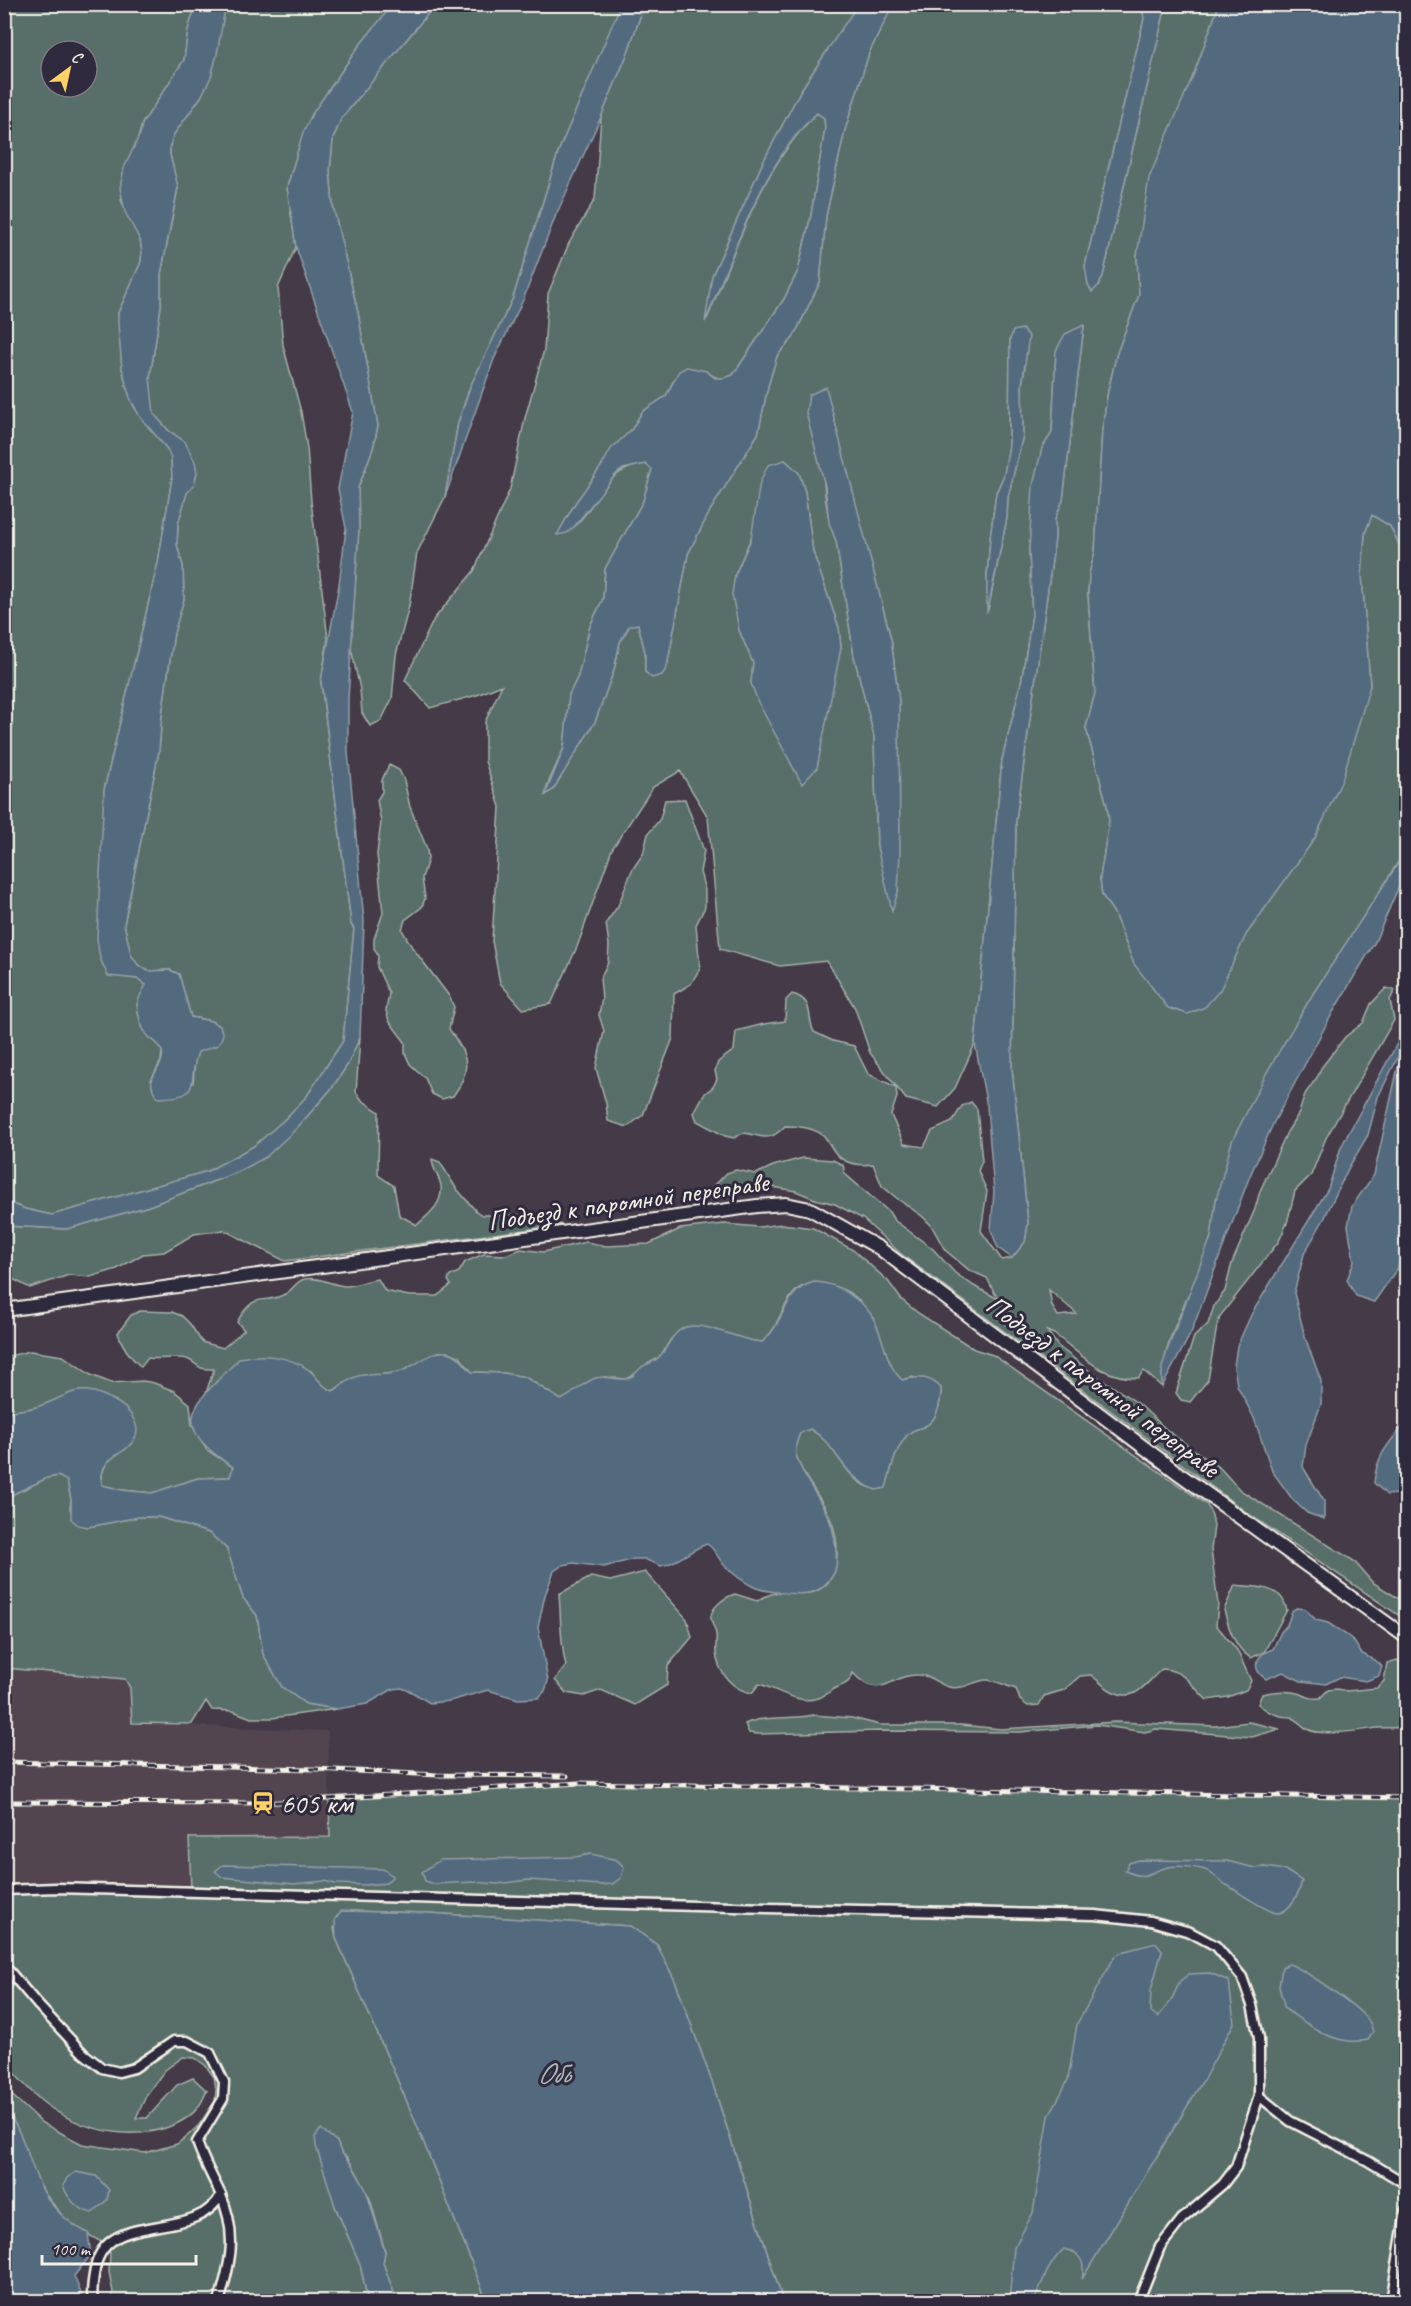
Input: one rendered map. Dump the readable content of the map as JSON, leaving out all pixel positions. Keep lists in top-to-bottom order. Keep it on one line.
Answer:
{"streets":{"street":["Подъезд к паромной переправе"]},"water":["Обь"],"places":{"station":["605 км"]},"scale_bar":"100 m","north":"top right"}
